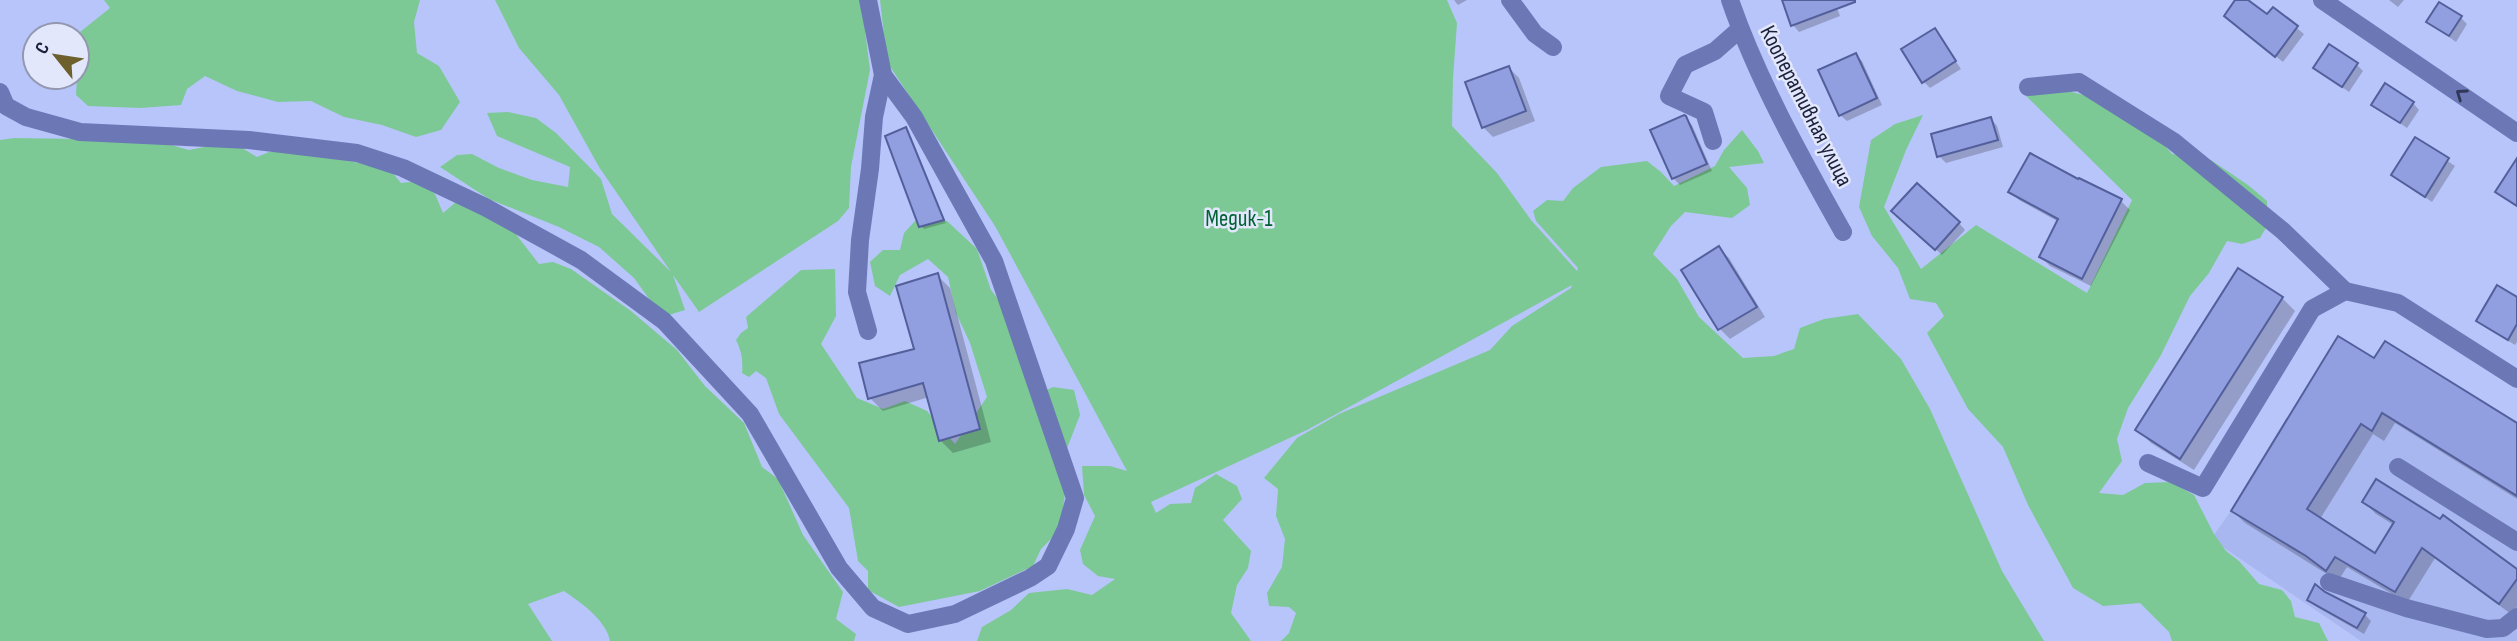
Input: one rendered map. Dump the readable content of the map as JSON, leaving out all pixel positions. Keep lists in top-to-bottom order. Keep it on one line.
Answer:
{"streets":{"street":["Кооперативная улица"]},"parks":["Медик-1"],"north":"top left"}
